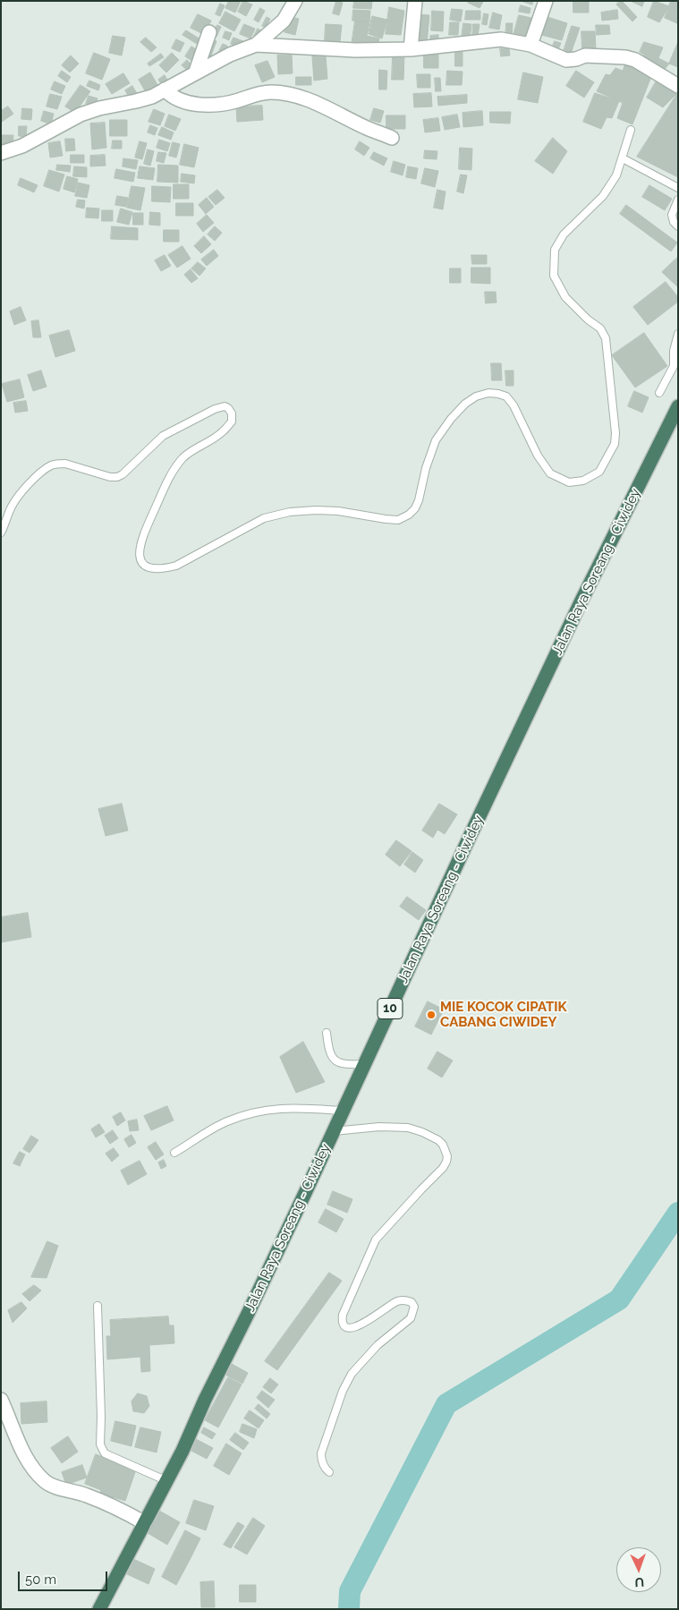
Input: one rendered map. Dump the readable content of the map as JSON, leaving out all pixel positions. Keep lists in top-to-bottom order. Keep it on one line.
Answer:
{"streets":{"highway":["Jalan Raya Soreang - Ciwidey","10"]},"places":["MIE KOCOK CIPATIK CABANG CIWIDEY"],"scale_bar":"50 m","north":"bottom"}
